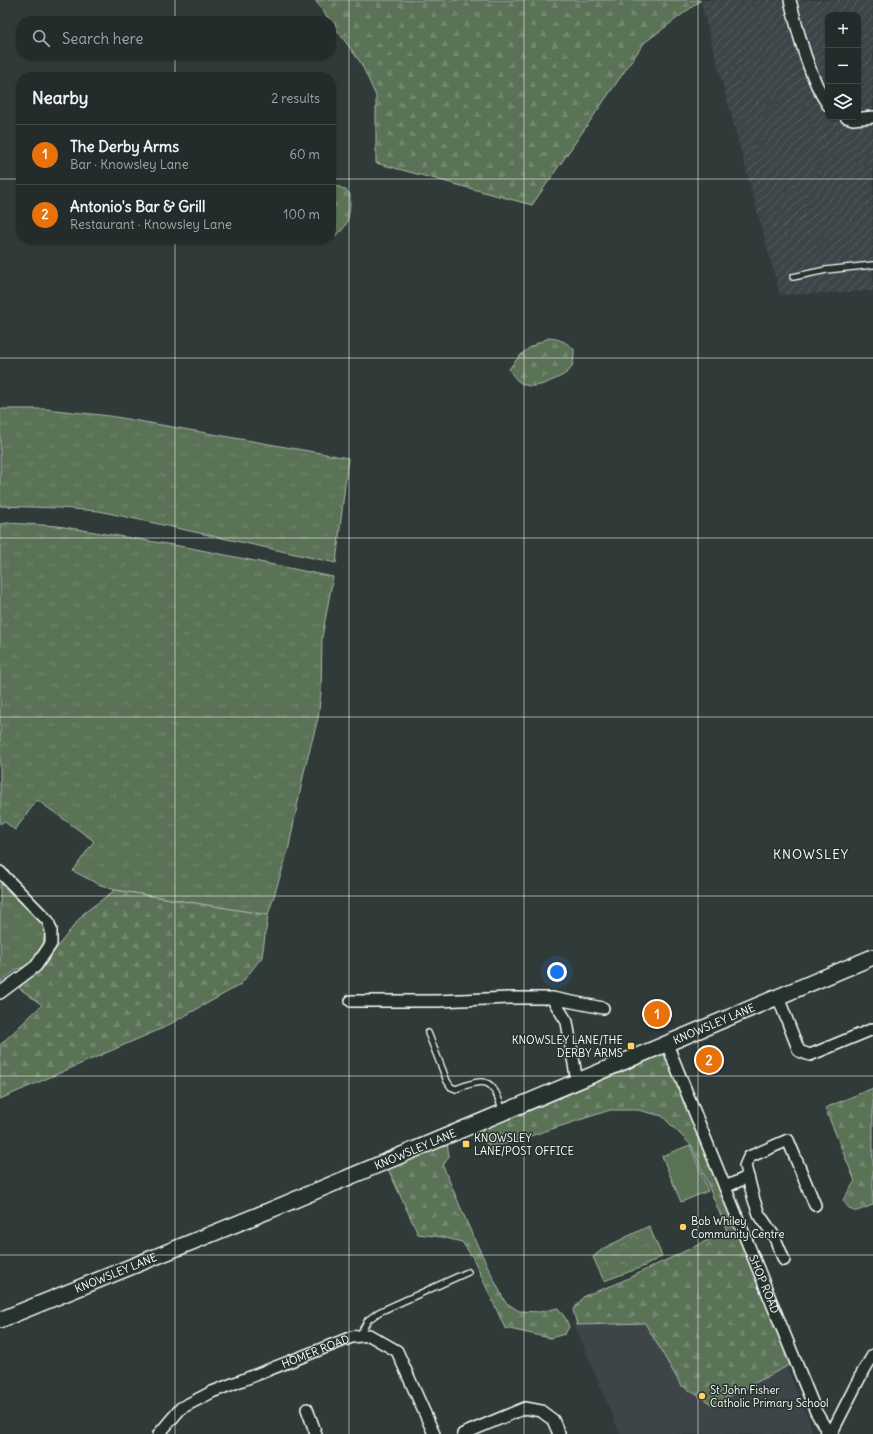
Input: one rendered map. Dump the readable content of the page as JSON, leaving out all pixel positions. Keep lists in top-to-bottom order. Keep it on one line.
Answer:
{"streets":{"main road":["KNOWSLEY LANE"],"street":["SHOP ROAD","HOMER ROAD"]},"crossings":[["KNOWSLEY LANE","SHOP ROAD"]],"districts":["KNOWSLEY"],"places":{"transit":["KNOWSLEY LANE/THE DERBY ARMS","KNOWSLEY LANE/POST OFFICE"],"other":["Bob Whiley Community Centre","St John Fisher Catholic Primary School"]},"page":{"map_buttons":["+","−"],"search":"Search here","heading":["Nearby","2 results"],"list":[{"mark":"1","name":"The Derby Arms","note":"Bar · Knowsley Lane","value":"60 m"},{"mark":"2","name":"Antonio's Bar & Grill","note":"Restaurant · Knowsley Lane","value":"100 m"}],"pins":["1","2"]}}
